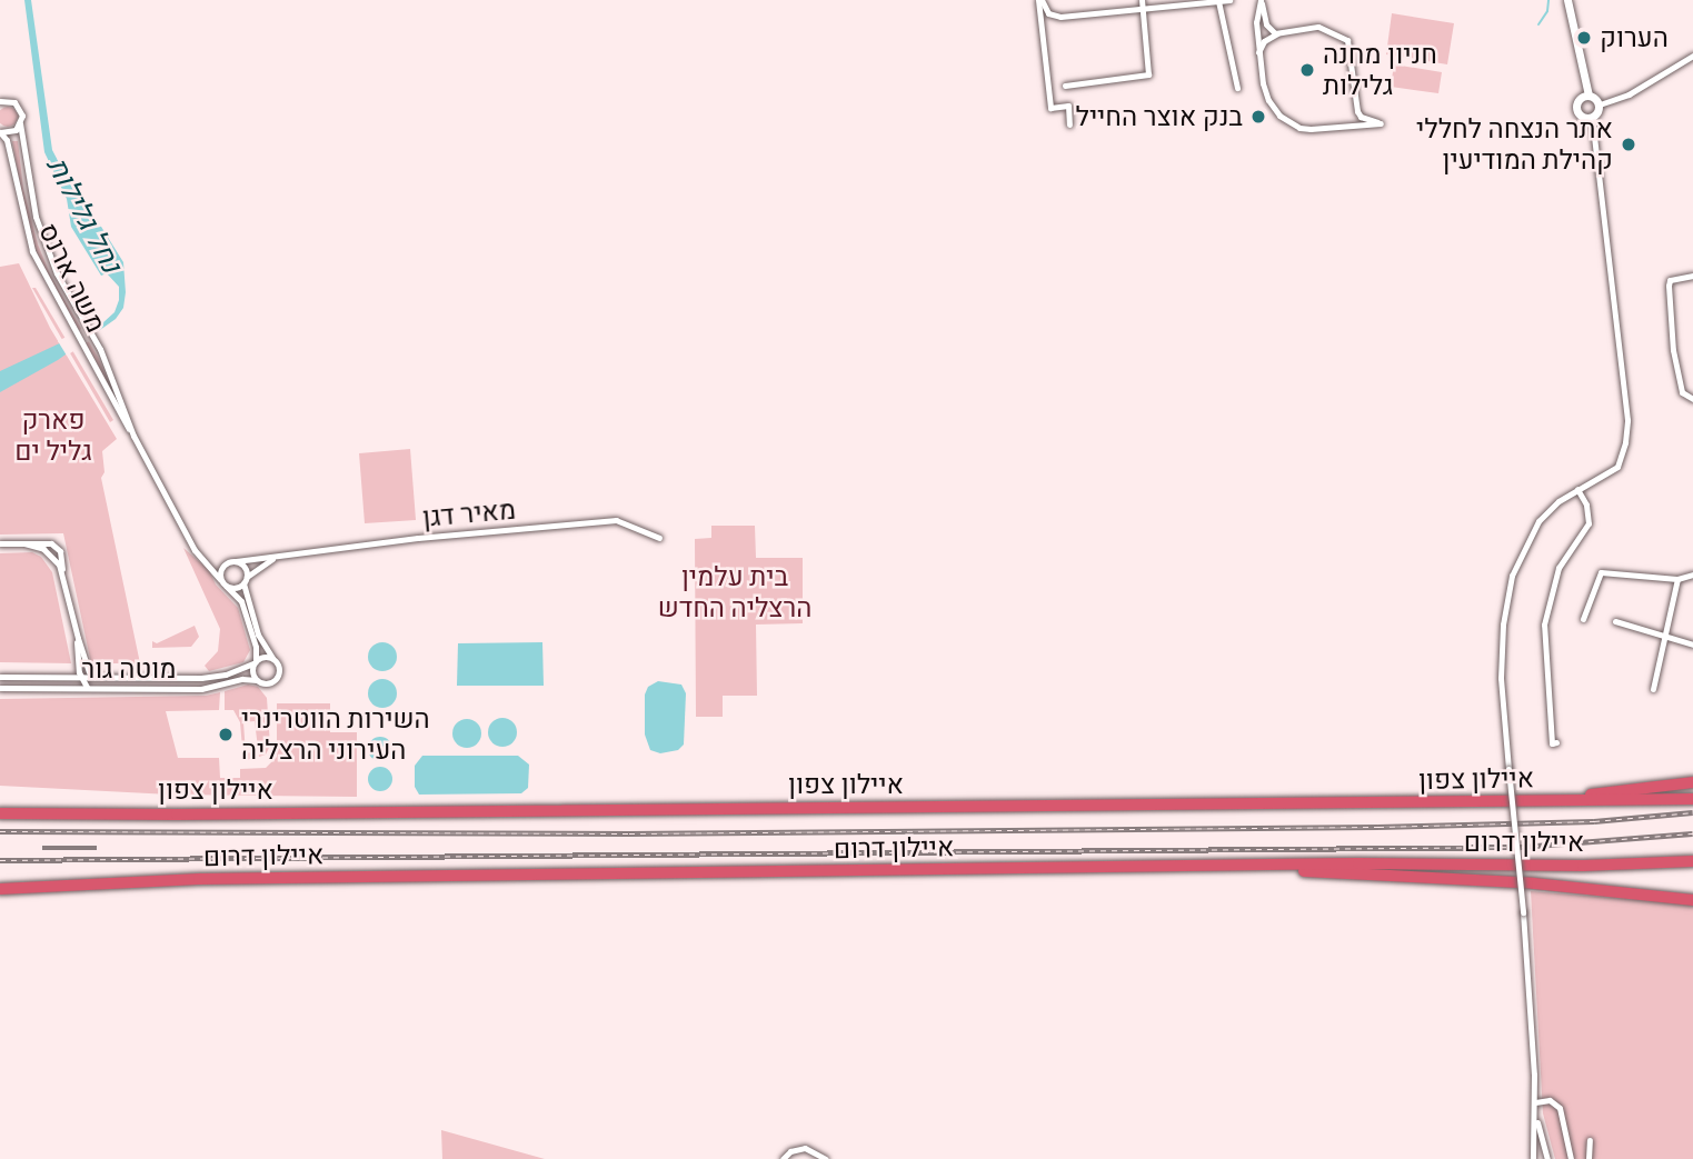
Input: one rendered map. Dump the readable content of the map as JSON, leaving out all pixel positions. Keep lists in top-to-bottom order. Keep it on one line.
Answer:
{"streets":{"highway":["איילון צפון","איילון דרום"],"street":["משה ארנס","מאיר דגן","מוטה גור"]},"crossings":[["משה ארנס","מאיר דגן"]],"water":["נחל גלילות"],"parks":["פארק גליל ים","בית עלמין הרצליה החדש"],"places":["הערוק","חניון מחנה גלילות","בנק אוצר החייל","אתר הנצחה לחללי קהילת המודיעין","השירות הווטרינרי העירוני הרצליה"]}
